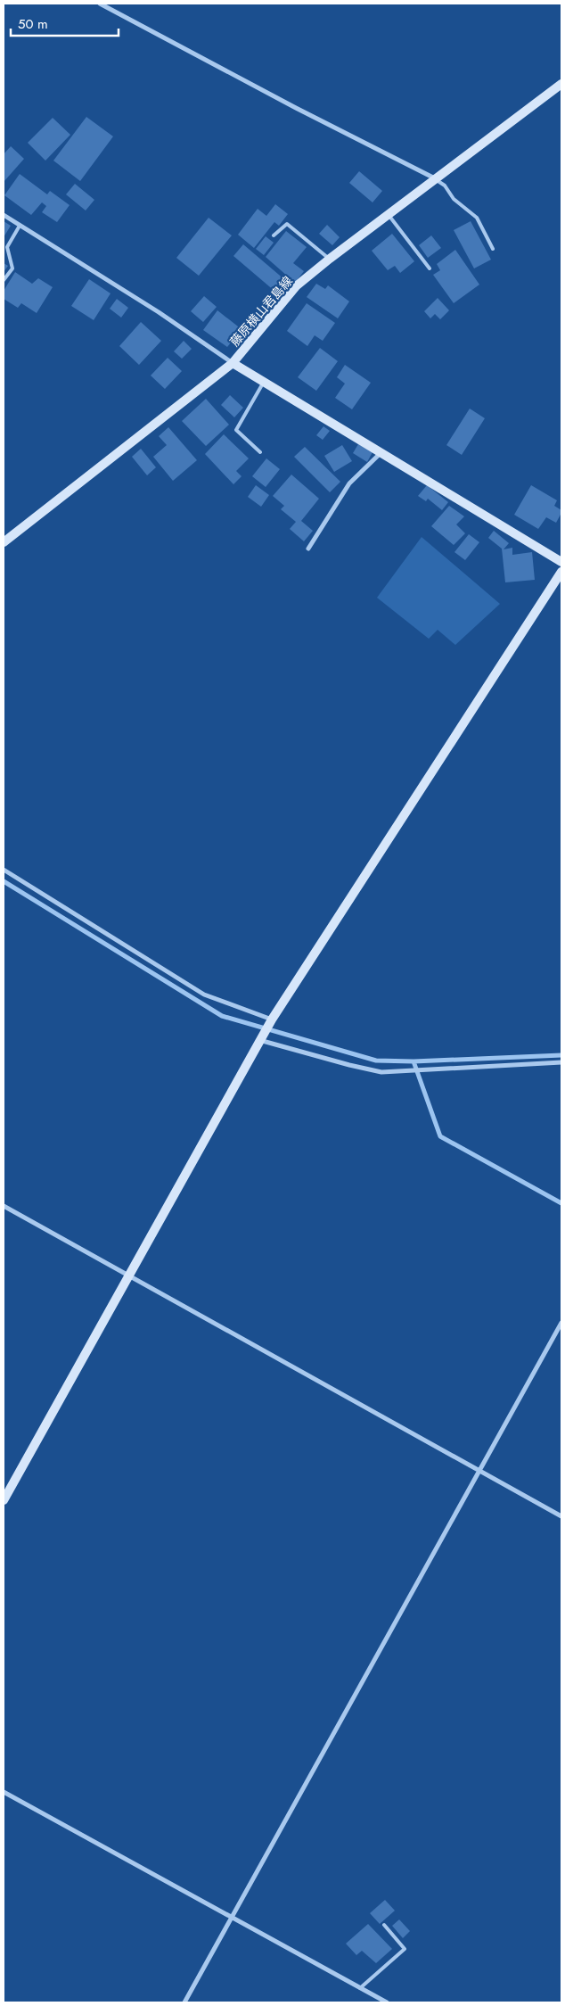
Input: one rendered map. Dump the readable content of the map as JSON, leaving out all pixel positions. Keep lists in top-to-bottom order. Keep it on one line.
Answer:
{"streets":{"street":["藤原横山君島線"]},"scale_bar":"50 m"}
